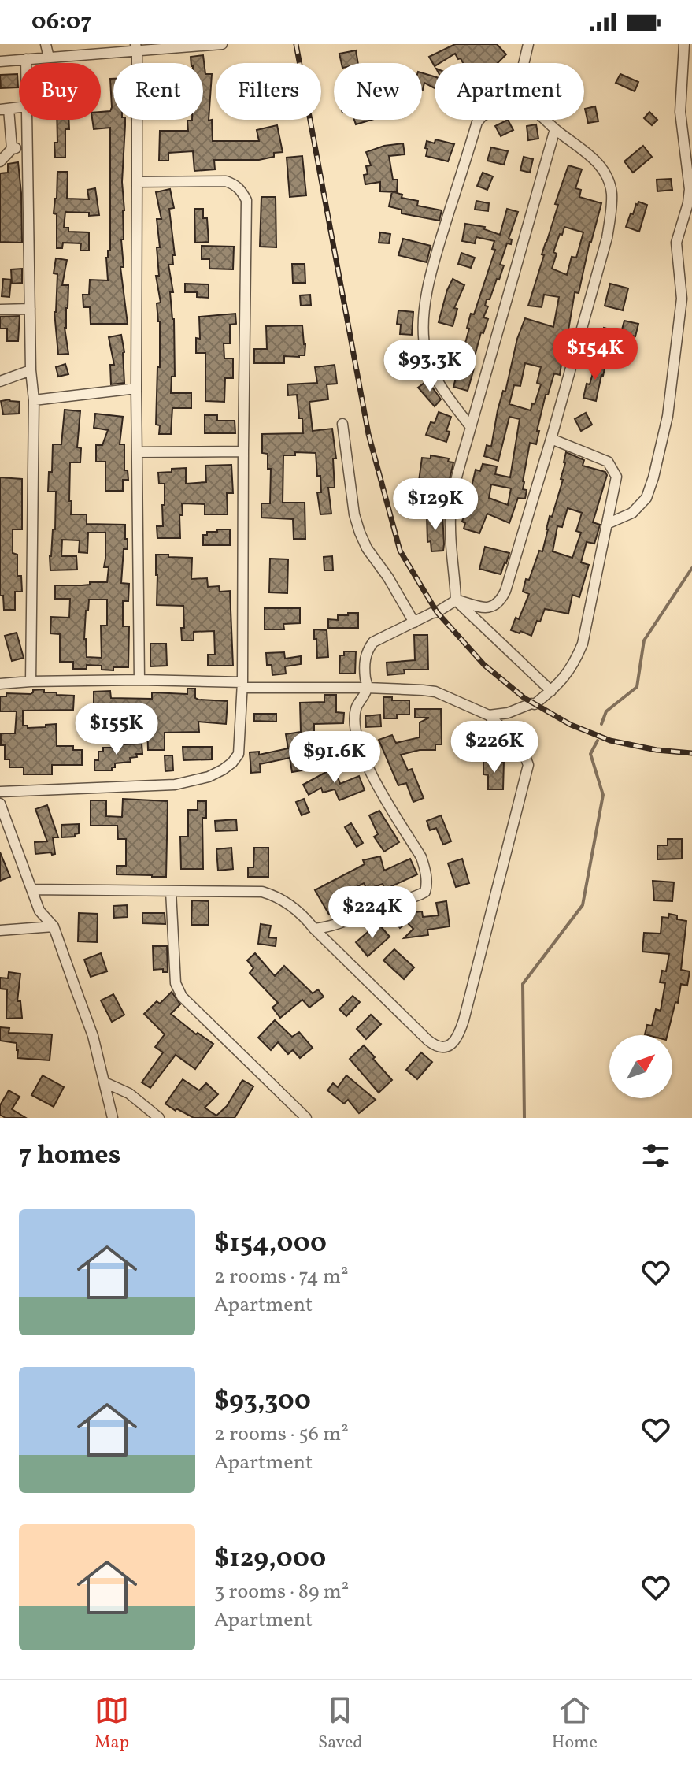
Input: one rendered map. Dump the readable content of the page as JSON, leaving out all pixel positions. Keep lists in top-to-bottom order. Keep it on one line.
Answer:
{"north":"top right","page":{"status":"06:07","chip":["Buy","Rent","Filters","New","Apartment"],"price":["$154K","$93.3K","$129K","$155K","$226K","$91.6K","$224K"],"heading":"7 homes","list":[{"name":"$154,000","note":"2 rooms · 74 m² · Apartment"},{"name":"$93,300","note":"2 rooms · 56 m² · Apartment"},{"name":"$129,000","note":"3 rooms · 89 m² · Apartment"}],"tabs":["Map","Saved","Home"]}}
